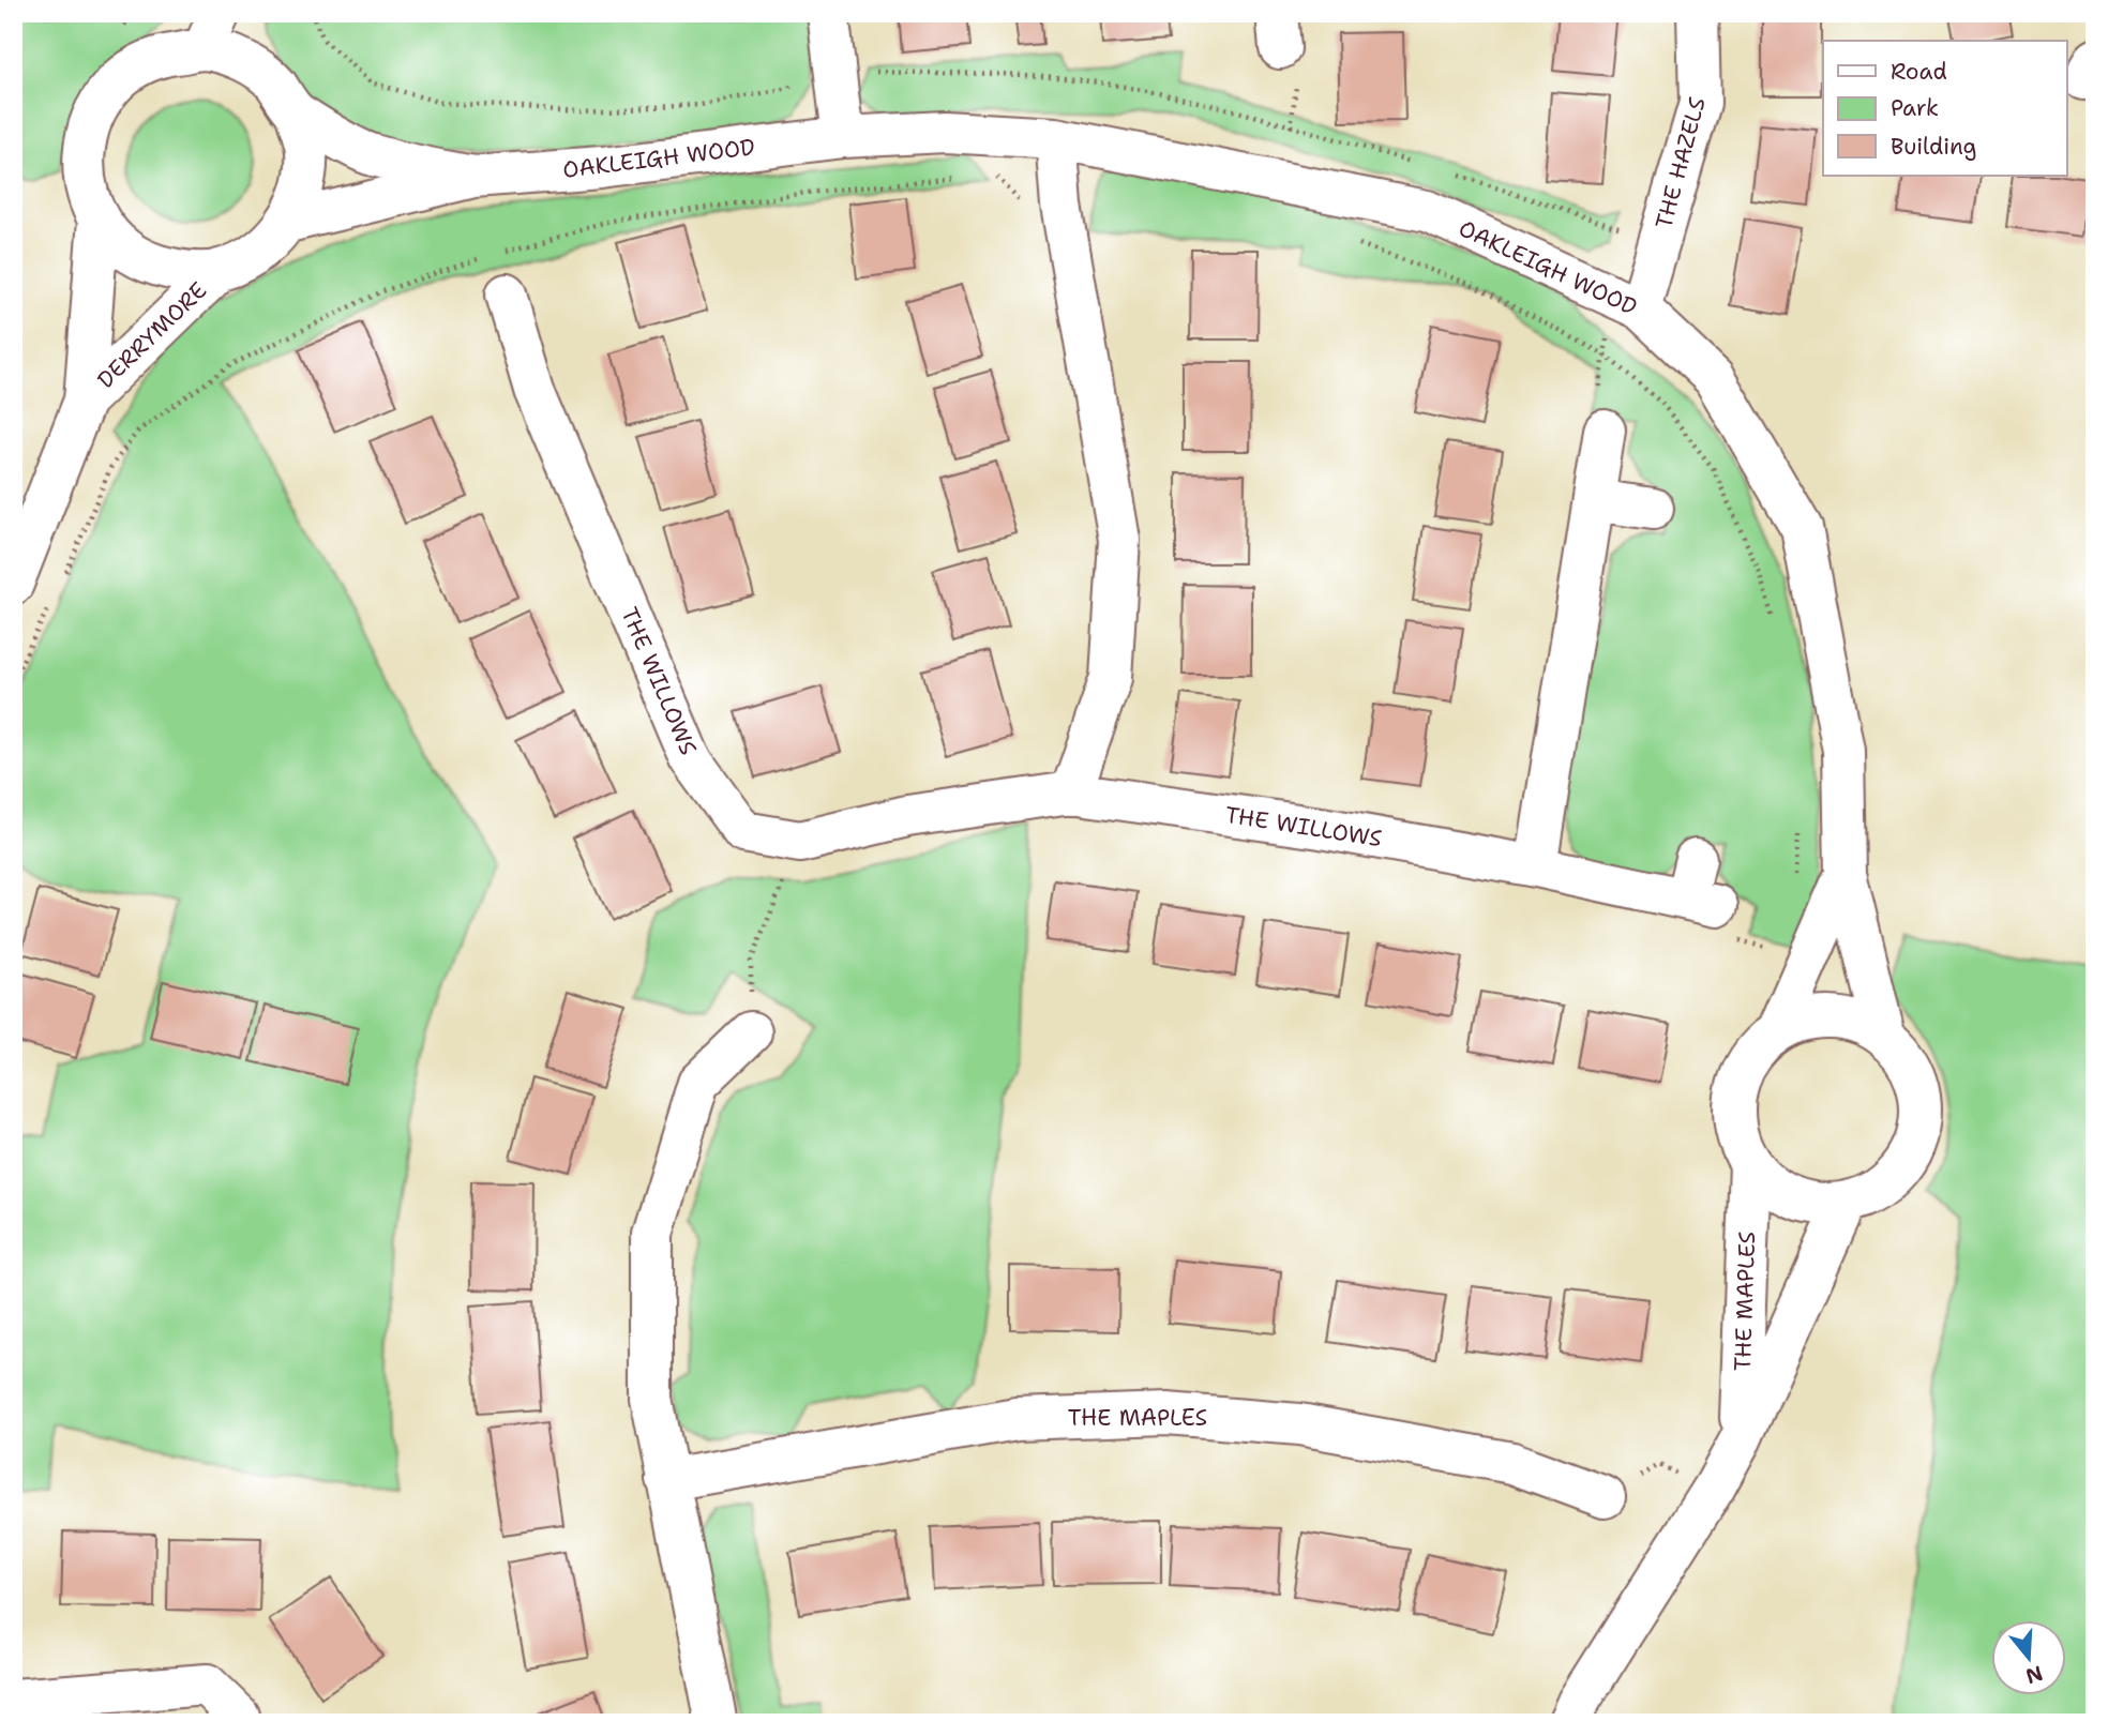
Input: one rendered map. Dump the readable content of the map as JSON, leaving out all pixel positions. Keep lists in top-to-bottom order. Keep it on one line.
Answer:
{"streets":{"street":["OAKLEIGH WOOD","THE HAZELS","DERRYMORE","THE WILLOWS","THE MAPLES"]},"crossings":[["OAKLEIGH WOOD","THE HAZELS"],["OAKLEIGH WOOD","DERRYMORE"]],"legend":["Road","Park","Building"],"north":"bottom"}
